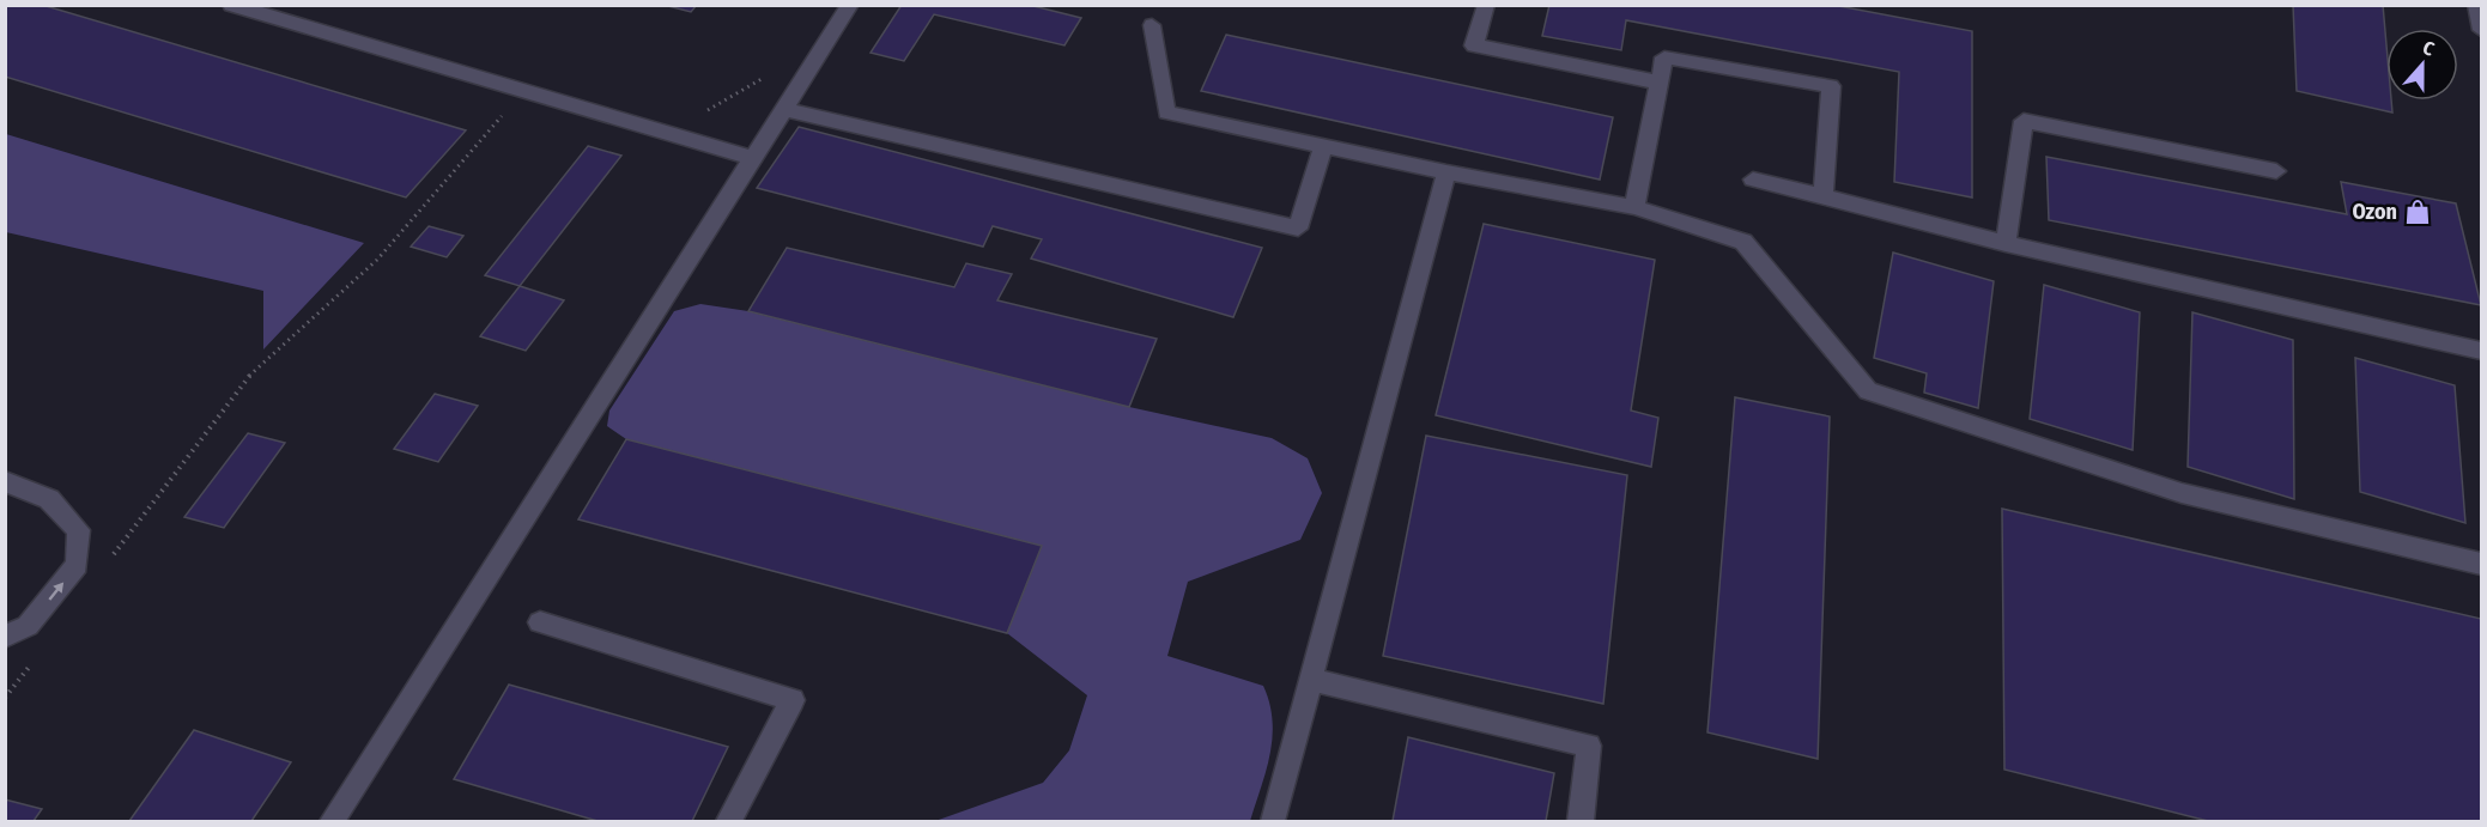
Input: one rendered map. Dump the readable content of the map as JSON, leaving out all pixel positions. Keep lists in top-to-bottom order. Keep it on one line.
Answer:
{"places":{"shop":["Ozon"]},"north":"top"}
